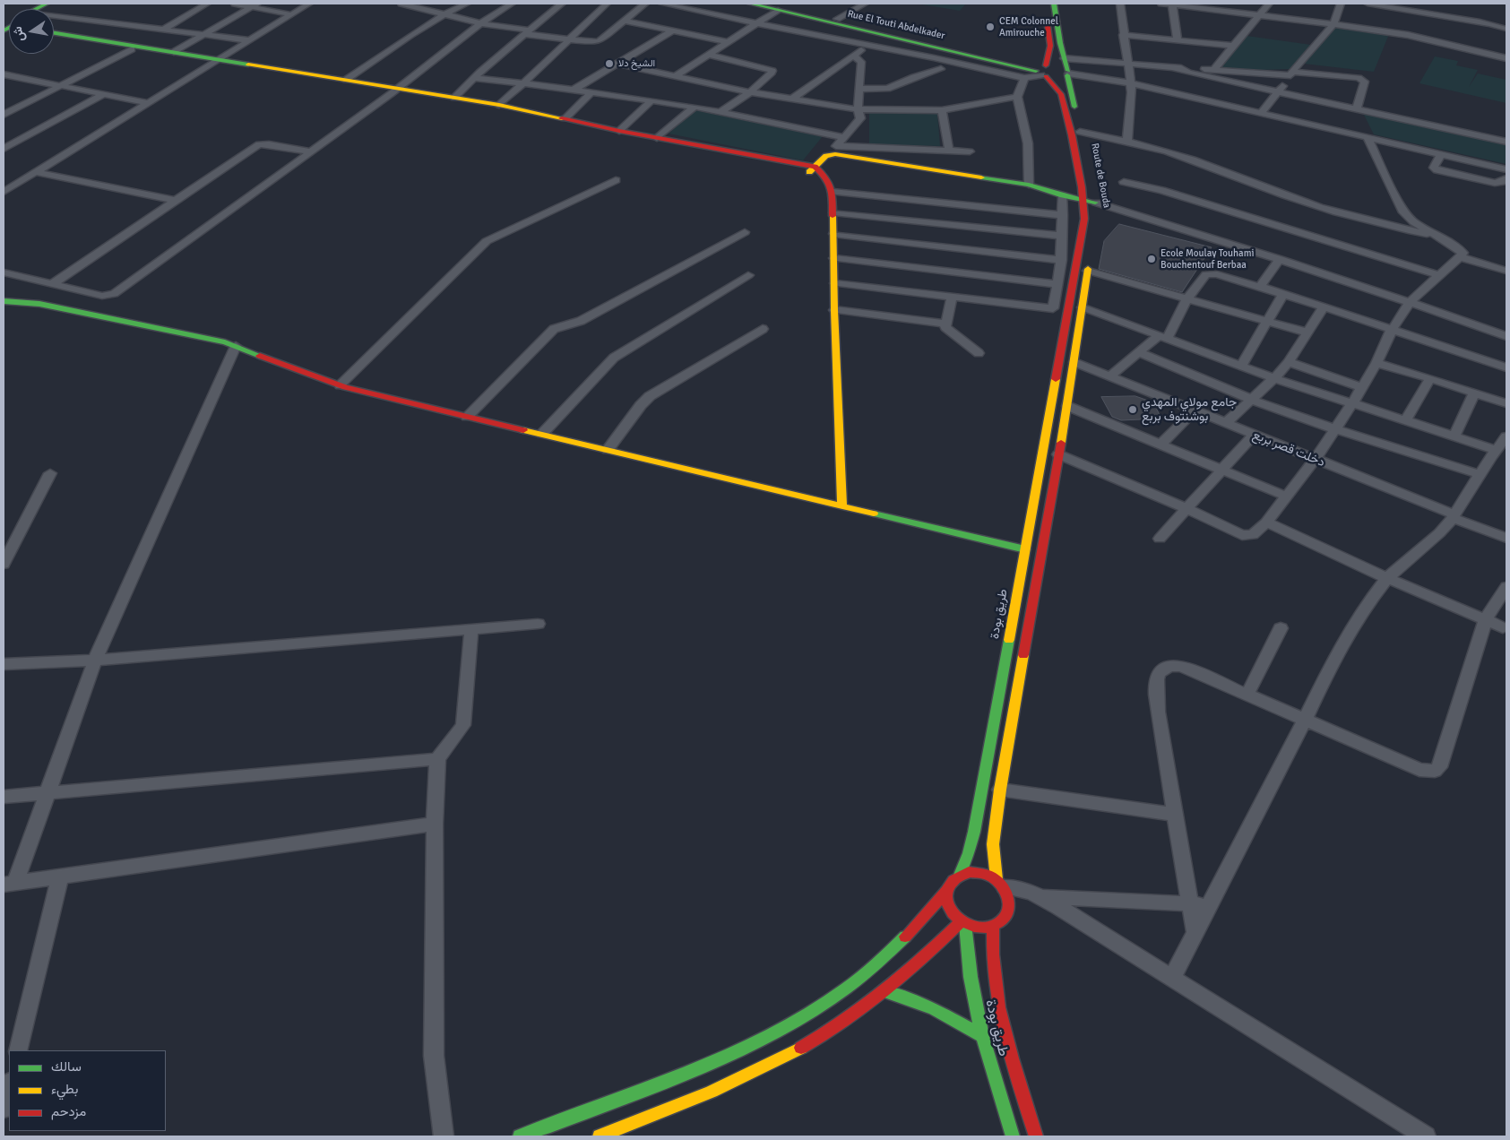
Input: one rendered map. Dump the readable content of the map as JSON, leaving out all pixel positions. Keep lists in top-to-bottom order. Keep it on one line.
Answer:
{"streets":{"main road":["Rue El Touti Abdelkader","Route de Bouda","طريق بودة"],"street":["دخلت قصر بربع"]},"crossings":[["Rue El Touti Abdelkader","Route de Bouda"],["Route de Bouda","طريق بودة"]],"places":["CEM Colonnel Amirouche","الشيخ دلا","Ecole Moulay Touhami Bouchentouf Berbaa","جامع مولاي المهدي بوشنتوف بربع"],"legend":["سالك","بطيء","مزدحم"],"north":"left"}
